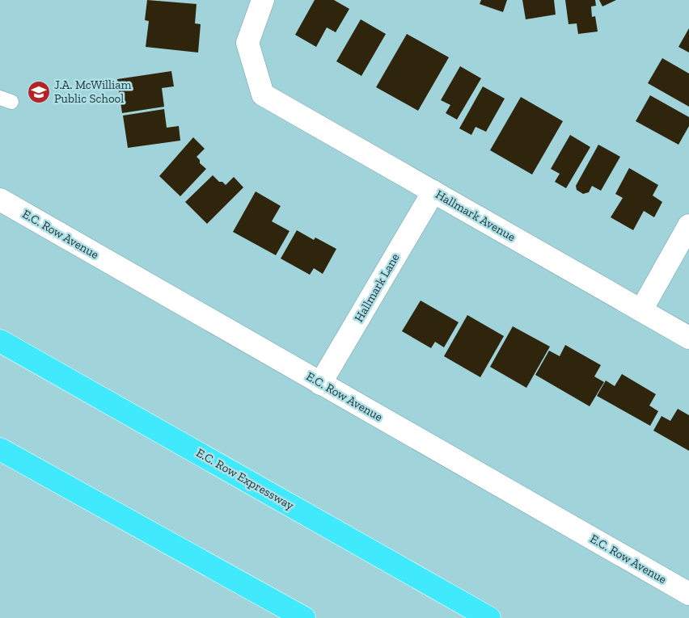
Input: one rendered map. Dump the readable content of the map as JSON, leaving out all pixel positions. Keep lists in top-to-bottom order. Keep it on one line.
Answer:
{"streets":{"highway":["E.C. Row Expressway"],"street":["Hallmark Avenue","E.C. Row Avenue","Hallmark Lane"]},"crossings":[["Hallmark Avenue","Hallmark Lane"],["E.C. Row Avenue","Hallmark Lane"]],"places":{"school or university":["J.A. McWilliam Public School"]}}
